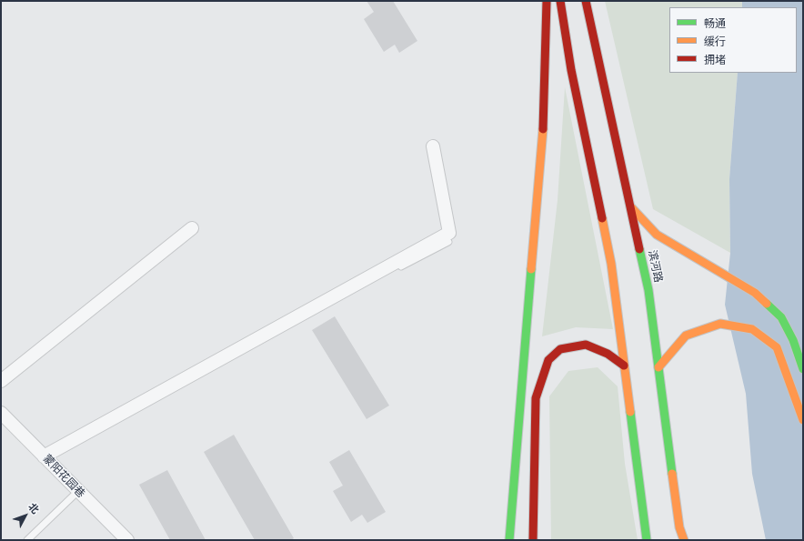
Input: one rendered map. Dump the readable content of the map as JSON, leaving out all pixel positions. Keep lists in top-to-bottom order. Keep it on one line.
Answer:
{"streets":{"main road":["滨河路"],"lane":["蒙阳花园巷"]},"legend":["畅通","缓行","拥堵"],"north":"top right"}
